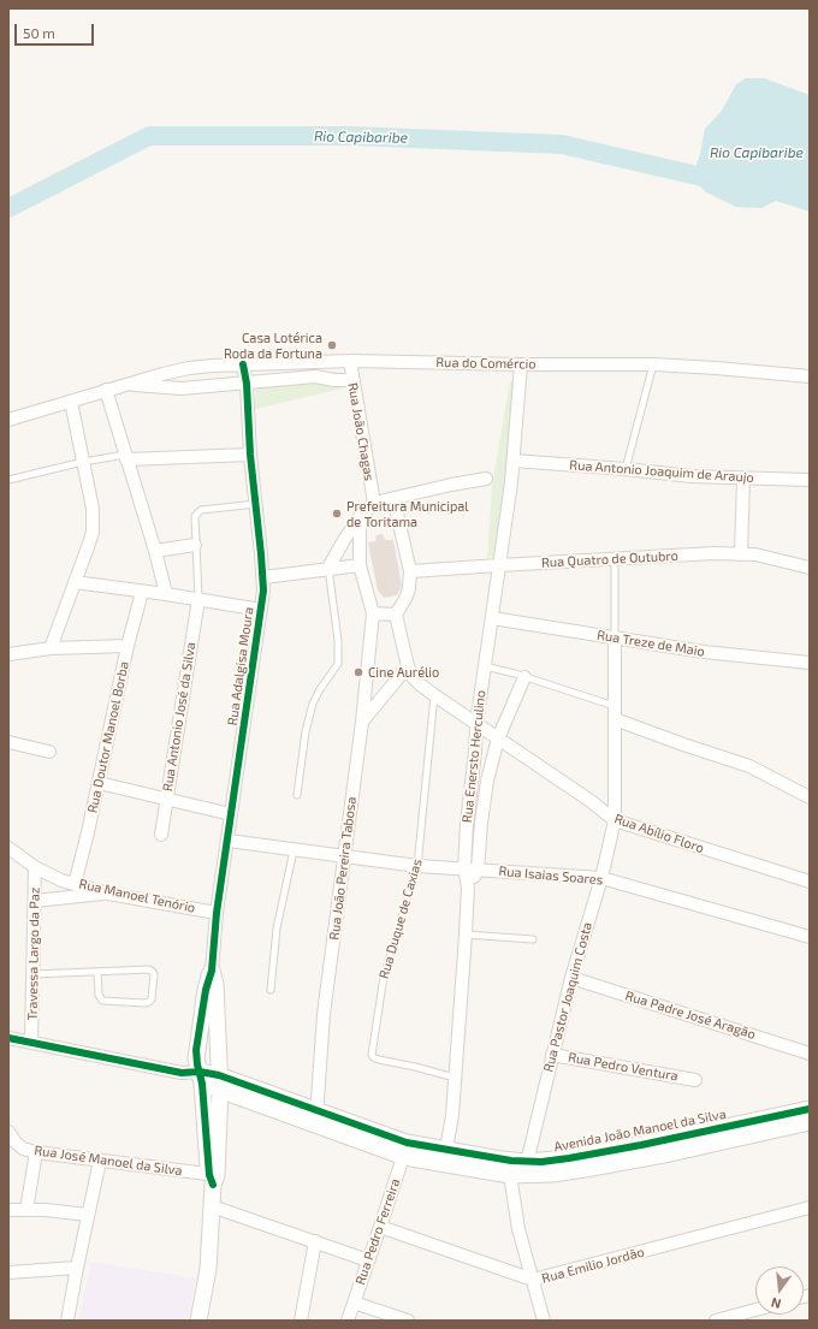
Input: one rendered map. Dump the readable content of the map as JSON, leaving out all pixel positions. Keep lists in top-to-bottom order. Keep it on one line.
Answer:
{"streets":{"street":["Rua do Comércio","Rua João Chagas","Rua Antonio Joaquim de Araujo","Rua Quatro de Outubro","Rua Treze de Maio","Rua Adalgisa Moura","Rua Antonio José da Silva","Rua Doutor Manoel Borba","Rua Enersto Herculino","Rua Abílio Floro","Rua João Pereira Tabosa","Rua Isaias Soares","Rua Manoel Tenório","Travessa Largo da Paz","Rua Pastor Joaquim Costa","Rua Padre José Aragão","Rua Pedro Ventura","Avenida João Manoel da Silva","Rua José Manoel da Silva","Rua Pedro Ferreira","Rua Emilio Jordão"],"lane":["Rua Duque de Caxias"]},"crossings":[["Rua do Comércio","Rua João Chagas"],["Rua do Comércio","Rua Adalgisa Moura"],["Rua do Comércio","Rua Enersto Herculino"],["Rua Antonio Joaquim de Araujo","Rua Enersto Herculino"],["Rua Quatro de Outubro","Rua Enersto Herculino"],["Rua Treze de Maio","Rua Enersto Herculino"],["Rua Treze de Maio","Rua Pastor Joaquim Costa"],["Rua Adalgisa Moura","Rua Isaias Soares"],["Rua Adalgisa Moura","Rua Manoel Tenório"],["Rua Doutor Manoel Borba","Rua Manoel Tenório"],["Rua Enersto Herculino","Rua Abílio Floro"],["Rua Enersto Herculino","Rua Isaias Soares"],["Rua Enersto Herculino","Rua Duque de Caxias"],["Rua Enersto Herculino","Avenida João Manoel da Silva"],["Rua Abílio Floro","Rua Duque de Caxias"],["Rua Abílio Floro","Rua Pastor Joaquim Costa"],["Rua João Pereira Tabosa","Rua Isaias Soares"],["Rua João Pereira Tabosa","Avenida João Manoel da Silva"],["Rua Isaias Soares","Rua Duque de Caxias"],["Rua Isaias Soares","Rua Pastor Joaquim Costa"],["Rua Manoel Tenório","Travessa Largo da Paz"],["Rua Pastor Joaquim Costa","Rua Padre José Aragão"],["Rua Pastor Joaquim Costa","Rua Pedro Ventura"],["Rua Pastor Joaquim Costa","Avenida João Manoel da Silva"],["Avenida João Manoel da Silva","Rua Pedro Ferreira"],["Rua Pedro Ferreira","Rua Emilio Jordão"]],"water":["Rio Capibaribe"],"places":["Casa Lotérica Roda da Fortuna","Prefeitura Municipal de Toritama","Cine Aurélio"],"scale_bar":"50 m","north":"bottom"}
